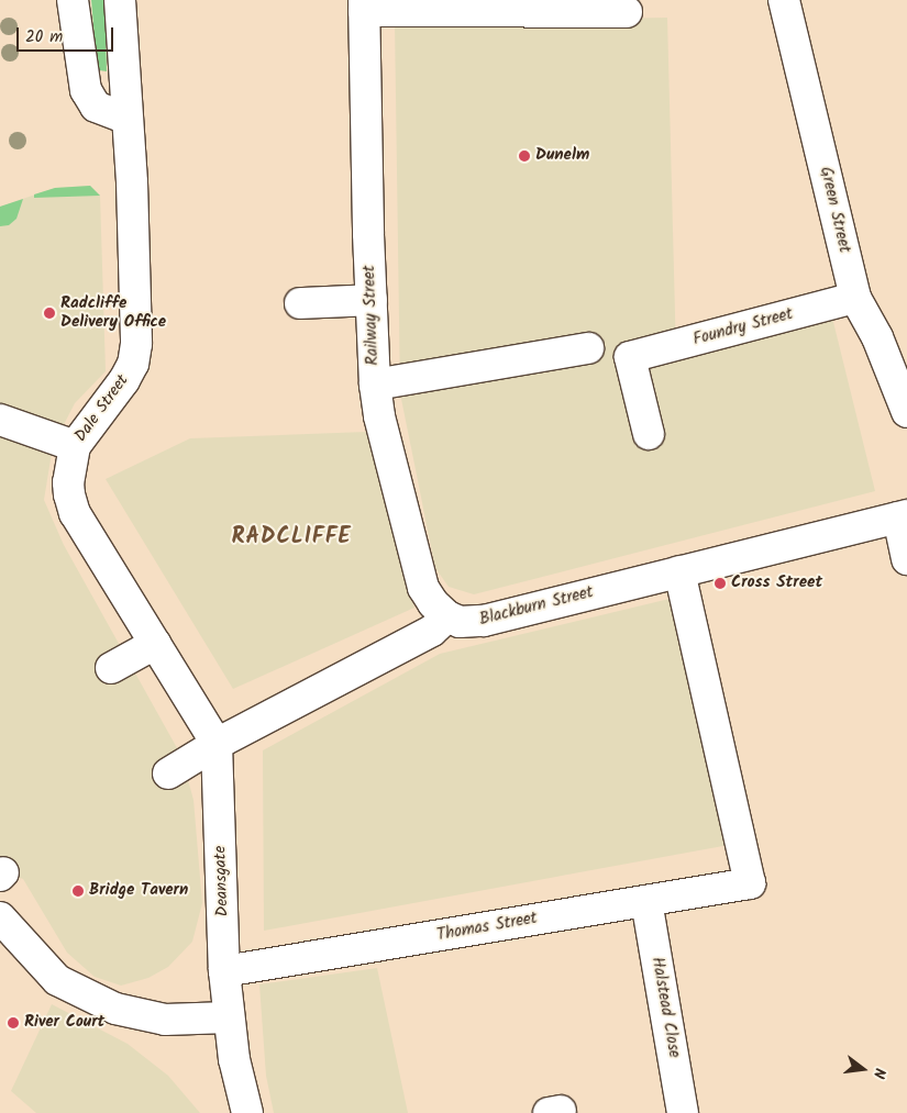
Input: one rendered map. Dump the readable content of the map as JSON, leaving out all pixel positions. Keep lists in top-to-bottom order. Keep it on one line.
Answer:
{"streets":{"street":["Green Street","Railway Street","Foundry Street","Dale Street","Blackburn Street","Deansgate","Thomas Street","Halstead Close"]},"crossings":[["Green Street","Foundry Street"],["Railway Street","Blackburn Street"],["Dale Street","Deansgate"],["Blackburn Street","Thomas Street"],["Deansgate","Thomas Street"],["Thomas Street","Halstead Close"]],"districts":["RADCLIFFE"],"places":["Dunelm","Radcliffe Delivery Office","Cross Street","Bridge Tavern","River Court"],"scale_bar":"20 m","north":"right"}
